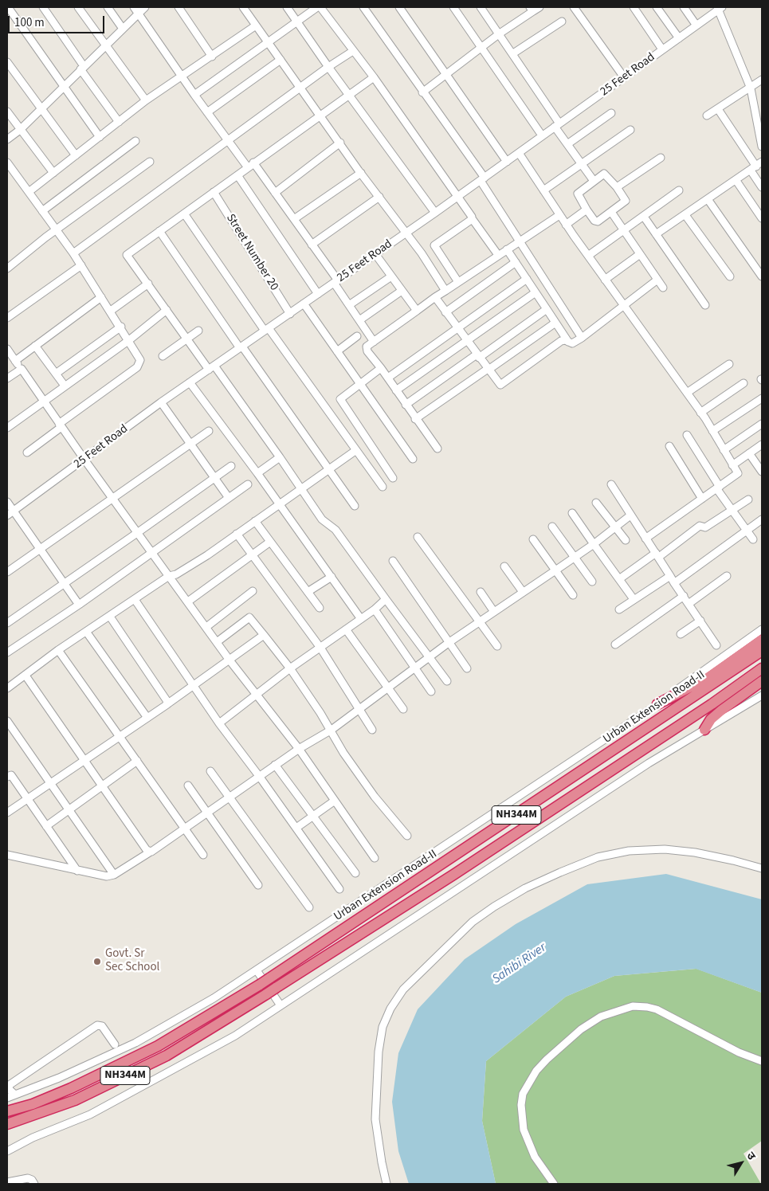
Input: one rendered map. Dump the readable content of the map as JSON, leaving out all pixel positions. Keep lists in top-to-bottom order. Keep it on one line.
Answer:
{"streets":{"highway":["Urban Extension Road-II","NH344M"],"street":["25 Feet Road","Street Number 20"]},"crossings":[["25 Feet Road","Street Number 20"]],"water":["Sahibi River"],"places":["Govt. Sr Sec School"],"scale_bar":"100 m","north":"top right"}
